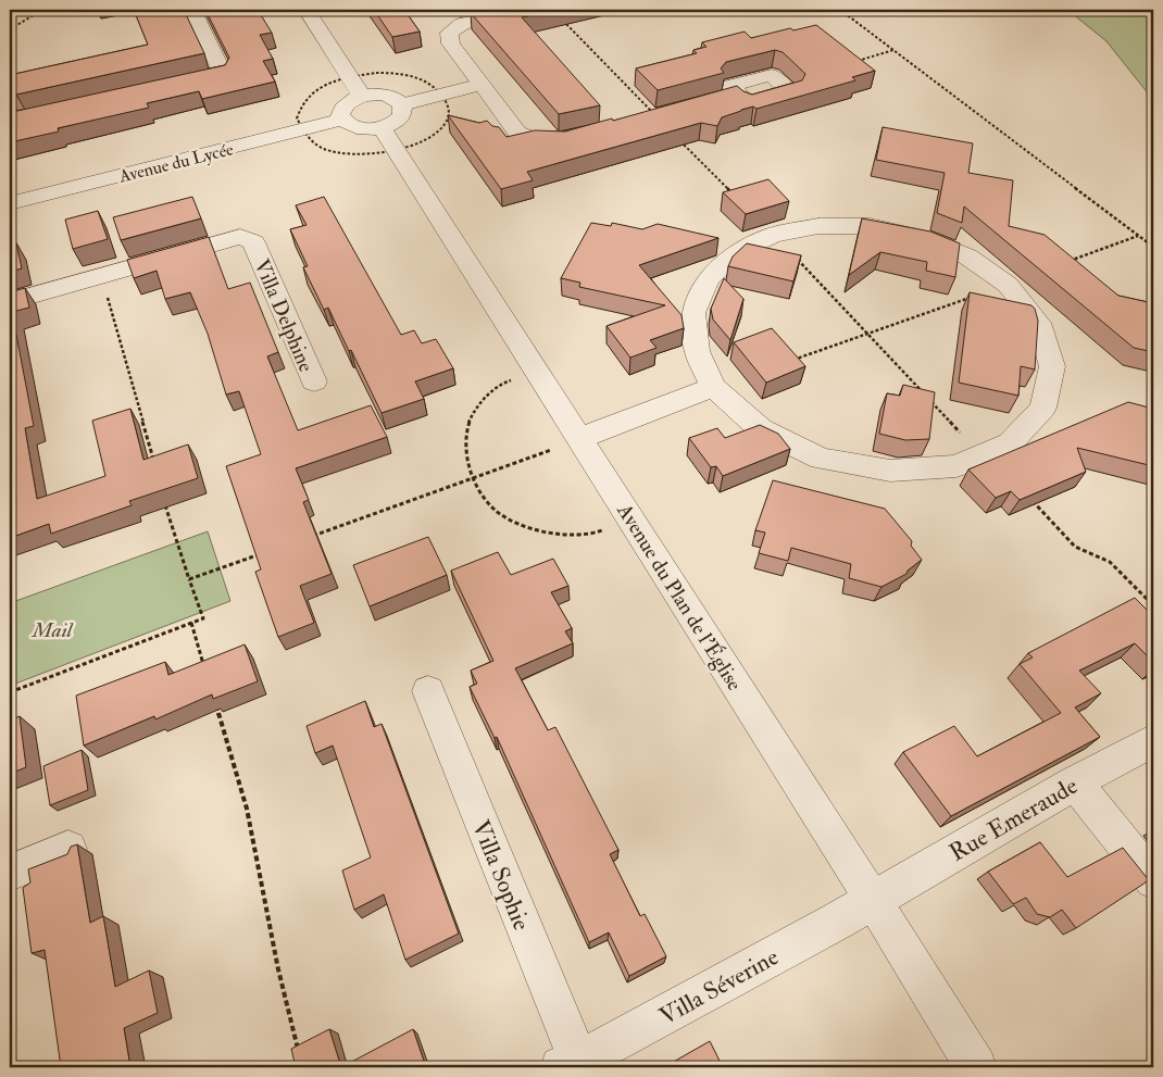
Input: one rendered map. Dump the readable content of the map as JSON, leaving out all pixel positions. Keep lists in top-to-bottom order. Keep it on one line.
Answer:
{"streets":{"street":["Avenue du Lycée","Villa Delphine","Avenue du Plan de l'Église","Rue Emeraude","Villa Sophie","Villa Séverine"]},"crossings":[["Avenue du Plan de l'Église","Rue Emeraude"],["Avenue du Plan de l'Église","Villa Séverine"],["Rue Emeraude","Villa Séverine"],["Villa Sophie","Villa Séverine"]],"parks":["Mail"]}
